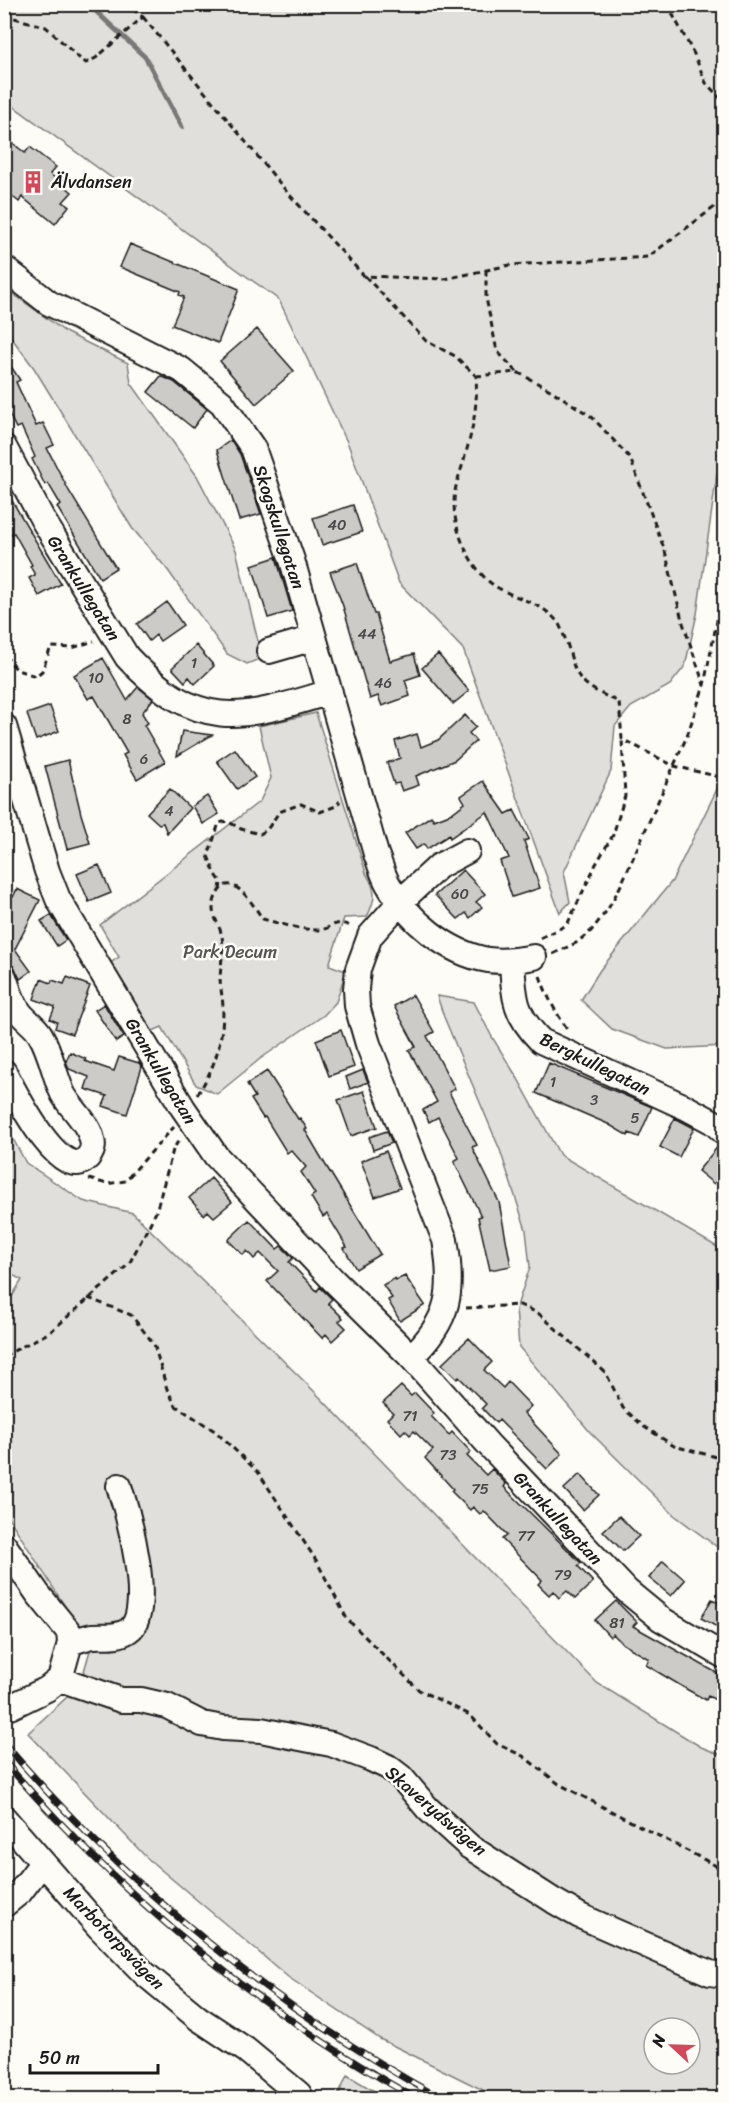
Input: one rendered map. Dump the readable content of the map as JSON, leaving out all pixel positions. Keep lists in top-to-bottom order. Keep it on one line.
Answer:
{"streets":{"street":["Skogskullegatan","Grankullegatan","Bergkullegatan","Skaverydsvägen","Marbotorpsvägen"]},"crossings":[["Skogskullegatan","Grankullegatan"],["Skogskullegatan","Bergkullegatan"]],"parks":["Park Decum"],"places":{"building":["Älvdansen"]},"house_numbers":["40","44","1","10","46","8","6","4","60","1","3","5","71","73","75","77","79","81"],"scale_bar":"50 m","north":"left"}
